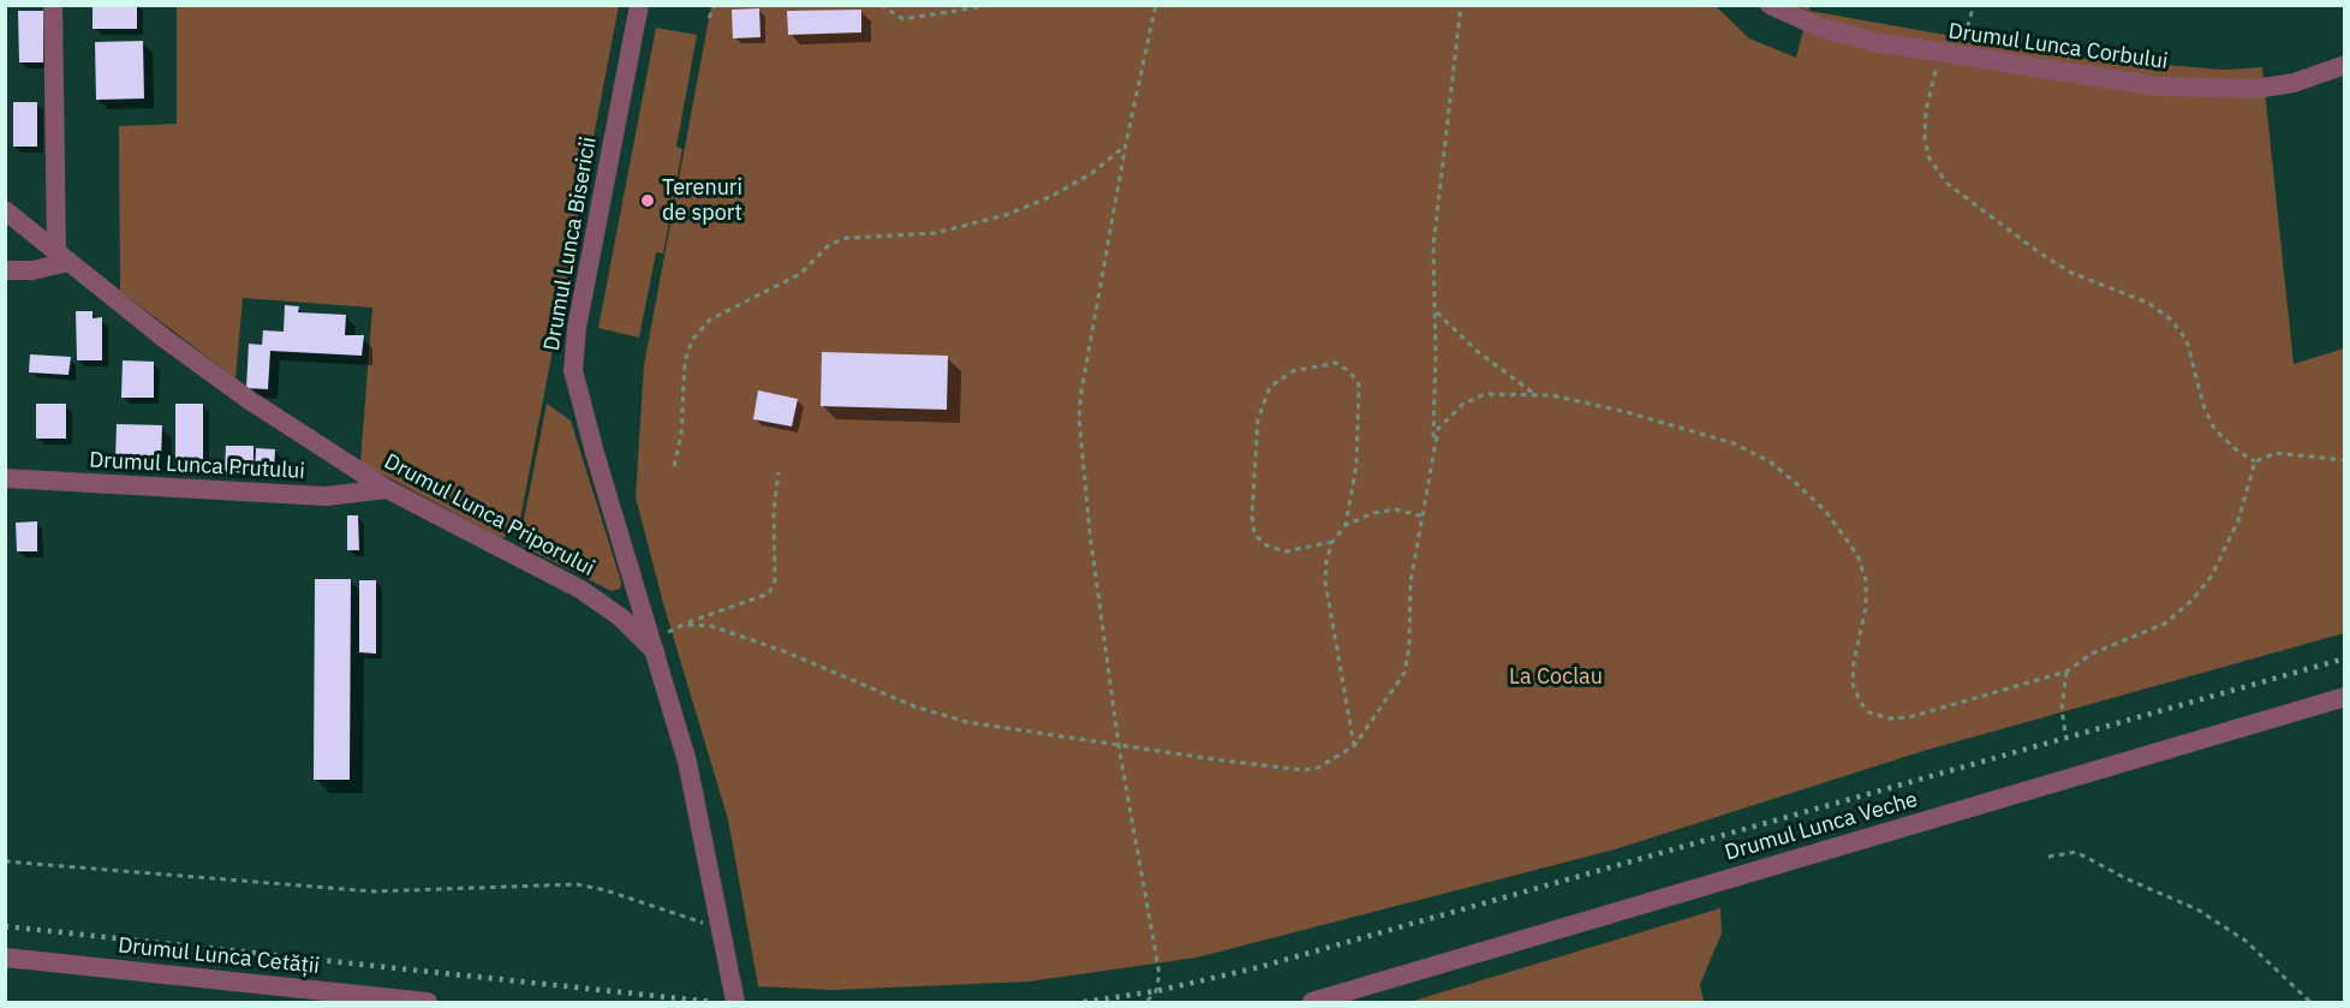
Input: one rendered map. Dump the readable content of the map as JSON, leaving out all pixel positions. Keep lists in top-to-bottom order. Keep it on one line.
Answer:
{"streets":{"street":["Drumul Lunca Corbului","Drumul Lunca Bisericii","Drumul Lunca Prutului","Drumul Lunca Priporului","Drumul Lunca Veche","Drumul Lunca Cetății"]},"crossings":[["Drumul Lunca Bisericii","Drumul Lunca Priporului"],["Drumul Lunca Prutului","Drumul Lunca Priporului"]],"parks":["La Coclau"],"places":["Terenuri de sport"]}
